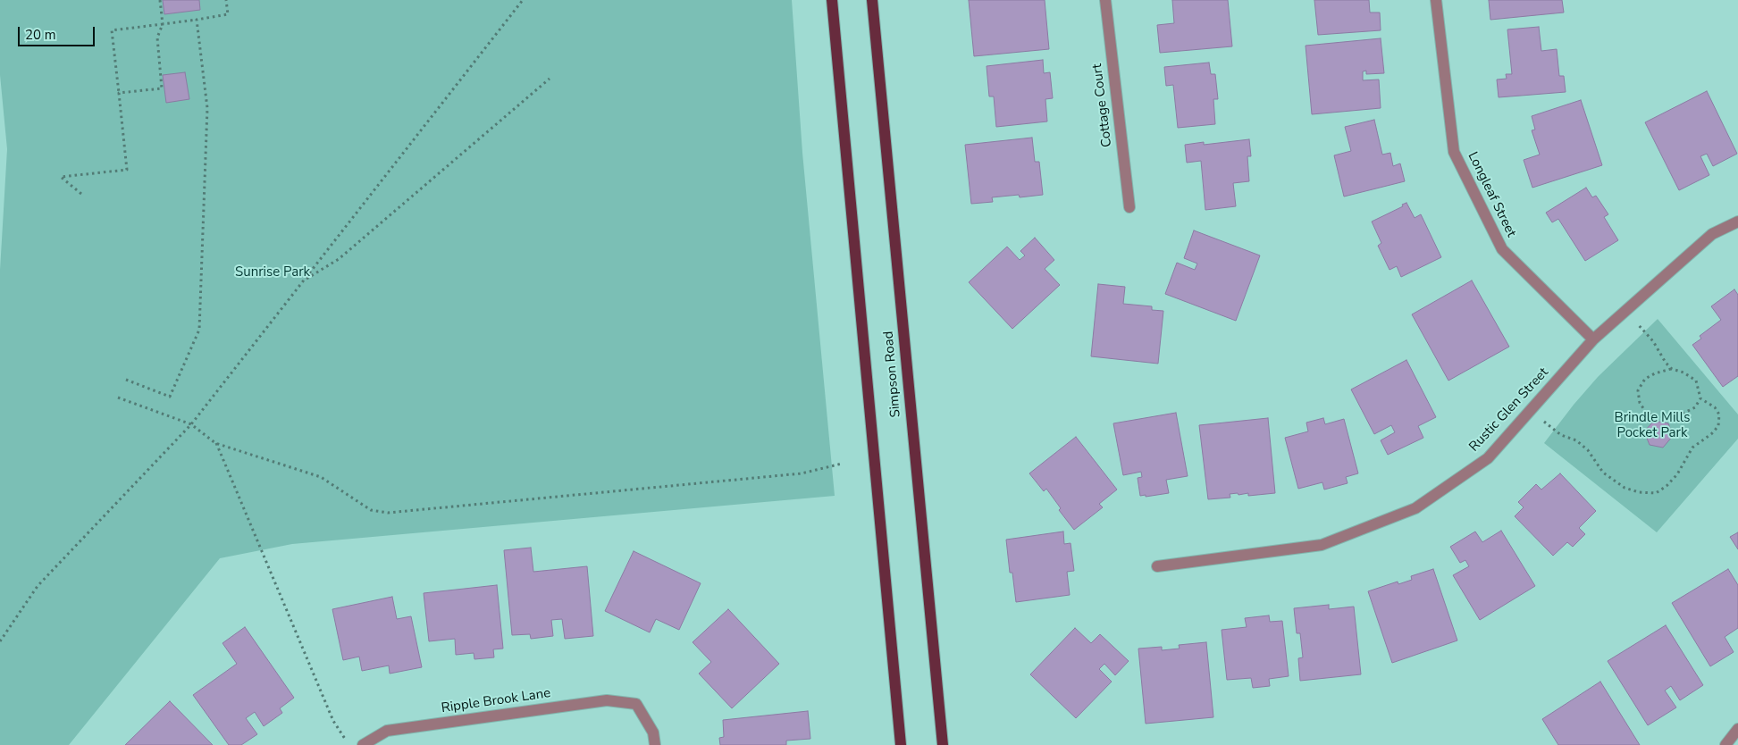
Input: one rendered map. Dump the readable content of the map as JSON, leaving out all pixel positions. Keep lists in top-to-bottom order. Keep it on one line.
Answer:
{"streets":{"main road":["Simpson Road"],"street":["Cottage Court","Longleaf Street","Rustic Glen Street","Ripple Brook Lane"]},"crossings":[["Longleaf Street","Rustic Glen Street"]],"parks":["Sunrise Park","Brindle Mills Pocket Park"],"scale_bar":"20 m"}
